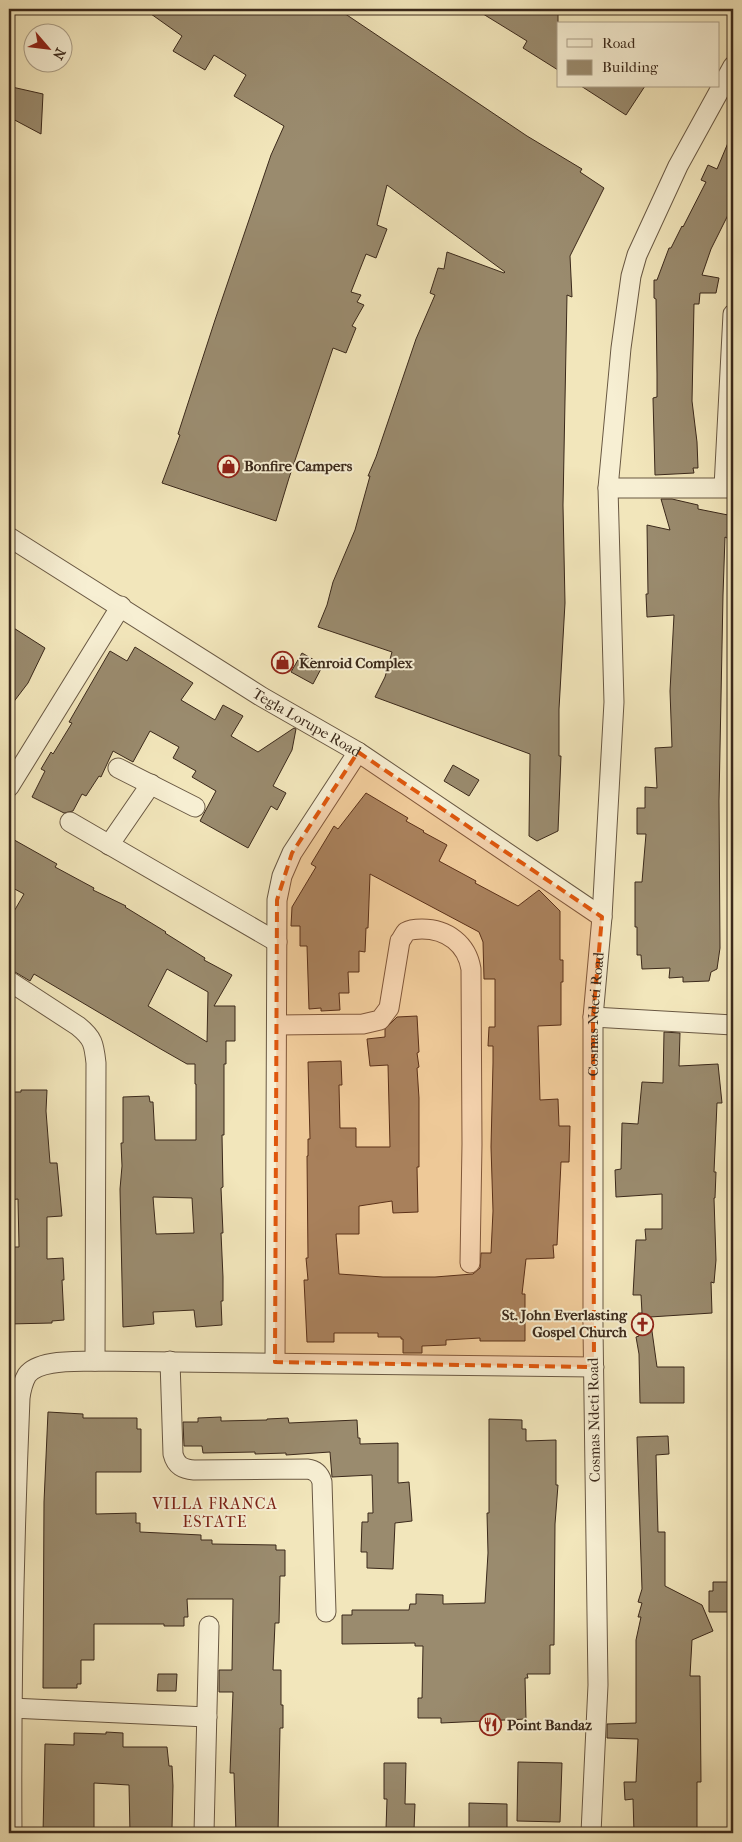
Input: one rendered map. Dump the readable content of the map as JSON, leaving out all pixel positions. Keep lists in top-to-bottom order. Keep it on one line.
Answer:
{"streets":{"street":["Tegla Lorupe Road","Cosmas Ndeti Road"]},"crossings":[["Tegla Lorupe Road","Cosmas Ndeti Road"]],"districts":["VILLA FRANCA ESTATE"],"places":{"shop":["Bonfire Campers","Kenroid Complex"],"church":["St. John Everlasting Gospel Church"],"restaurant":["Point Bandaz"]},"legend":["Road","Building"],"north":"bottom right"}
